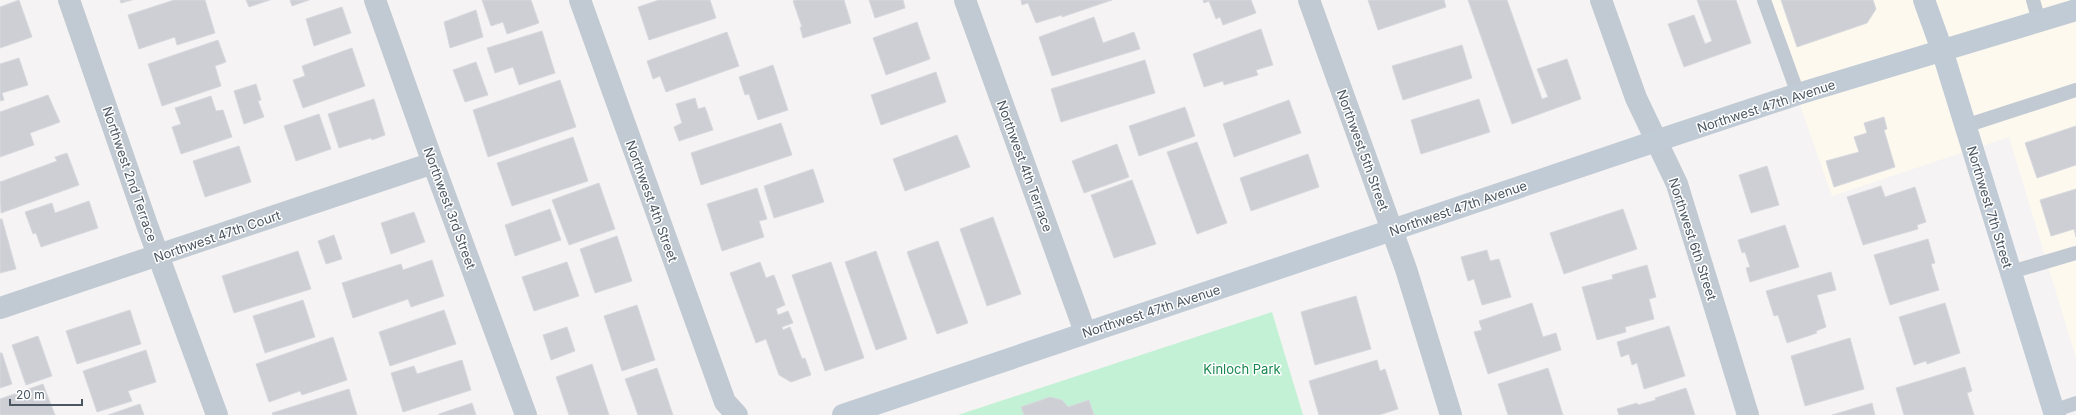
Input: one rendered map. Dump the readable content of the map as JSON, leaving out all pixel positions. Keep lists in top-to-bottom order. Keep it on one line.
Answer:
{"streets":{"street":["Northwest 47th Avenue","Northwest 5th Street","Northwest 4th Terrace","Northwest 2nd Terrace","Northwest 4th Street","Northwest 7th Street","Northwest 3rd Street","Northwest 47th Court","Northwest 6th Street"]},"crossings":[["Northwest 47th Avenue","Northwest 5th Street"],["Northwest 47th Avenue","Northwest 4th Terrace"],["Northwest 47th Avenue","Northwest 7th Street"],["Northwest 47th Avenue","Northwest 6th Street"],["Northwest 2nd Terrace","Northwest 47th Court"],["Northwest 3rd Street","Northwest 47th Court"]],"parks":["Kinloch Park"],"scale_bar":"20 m"}
